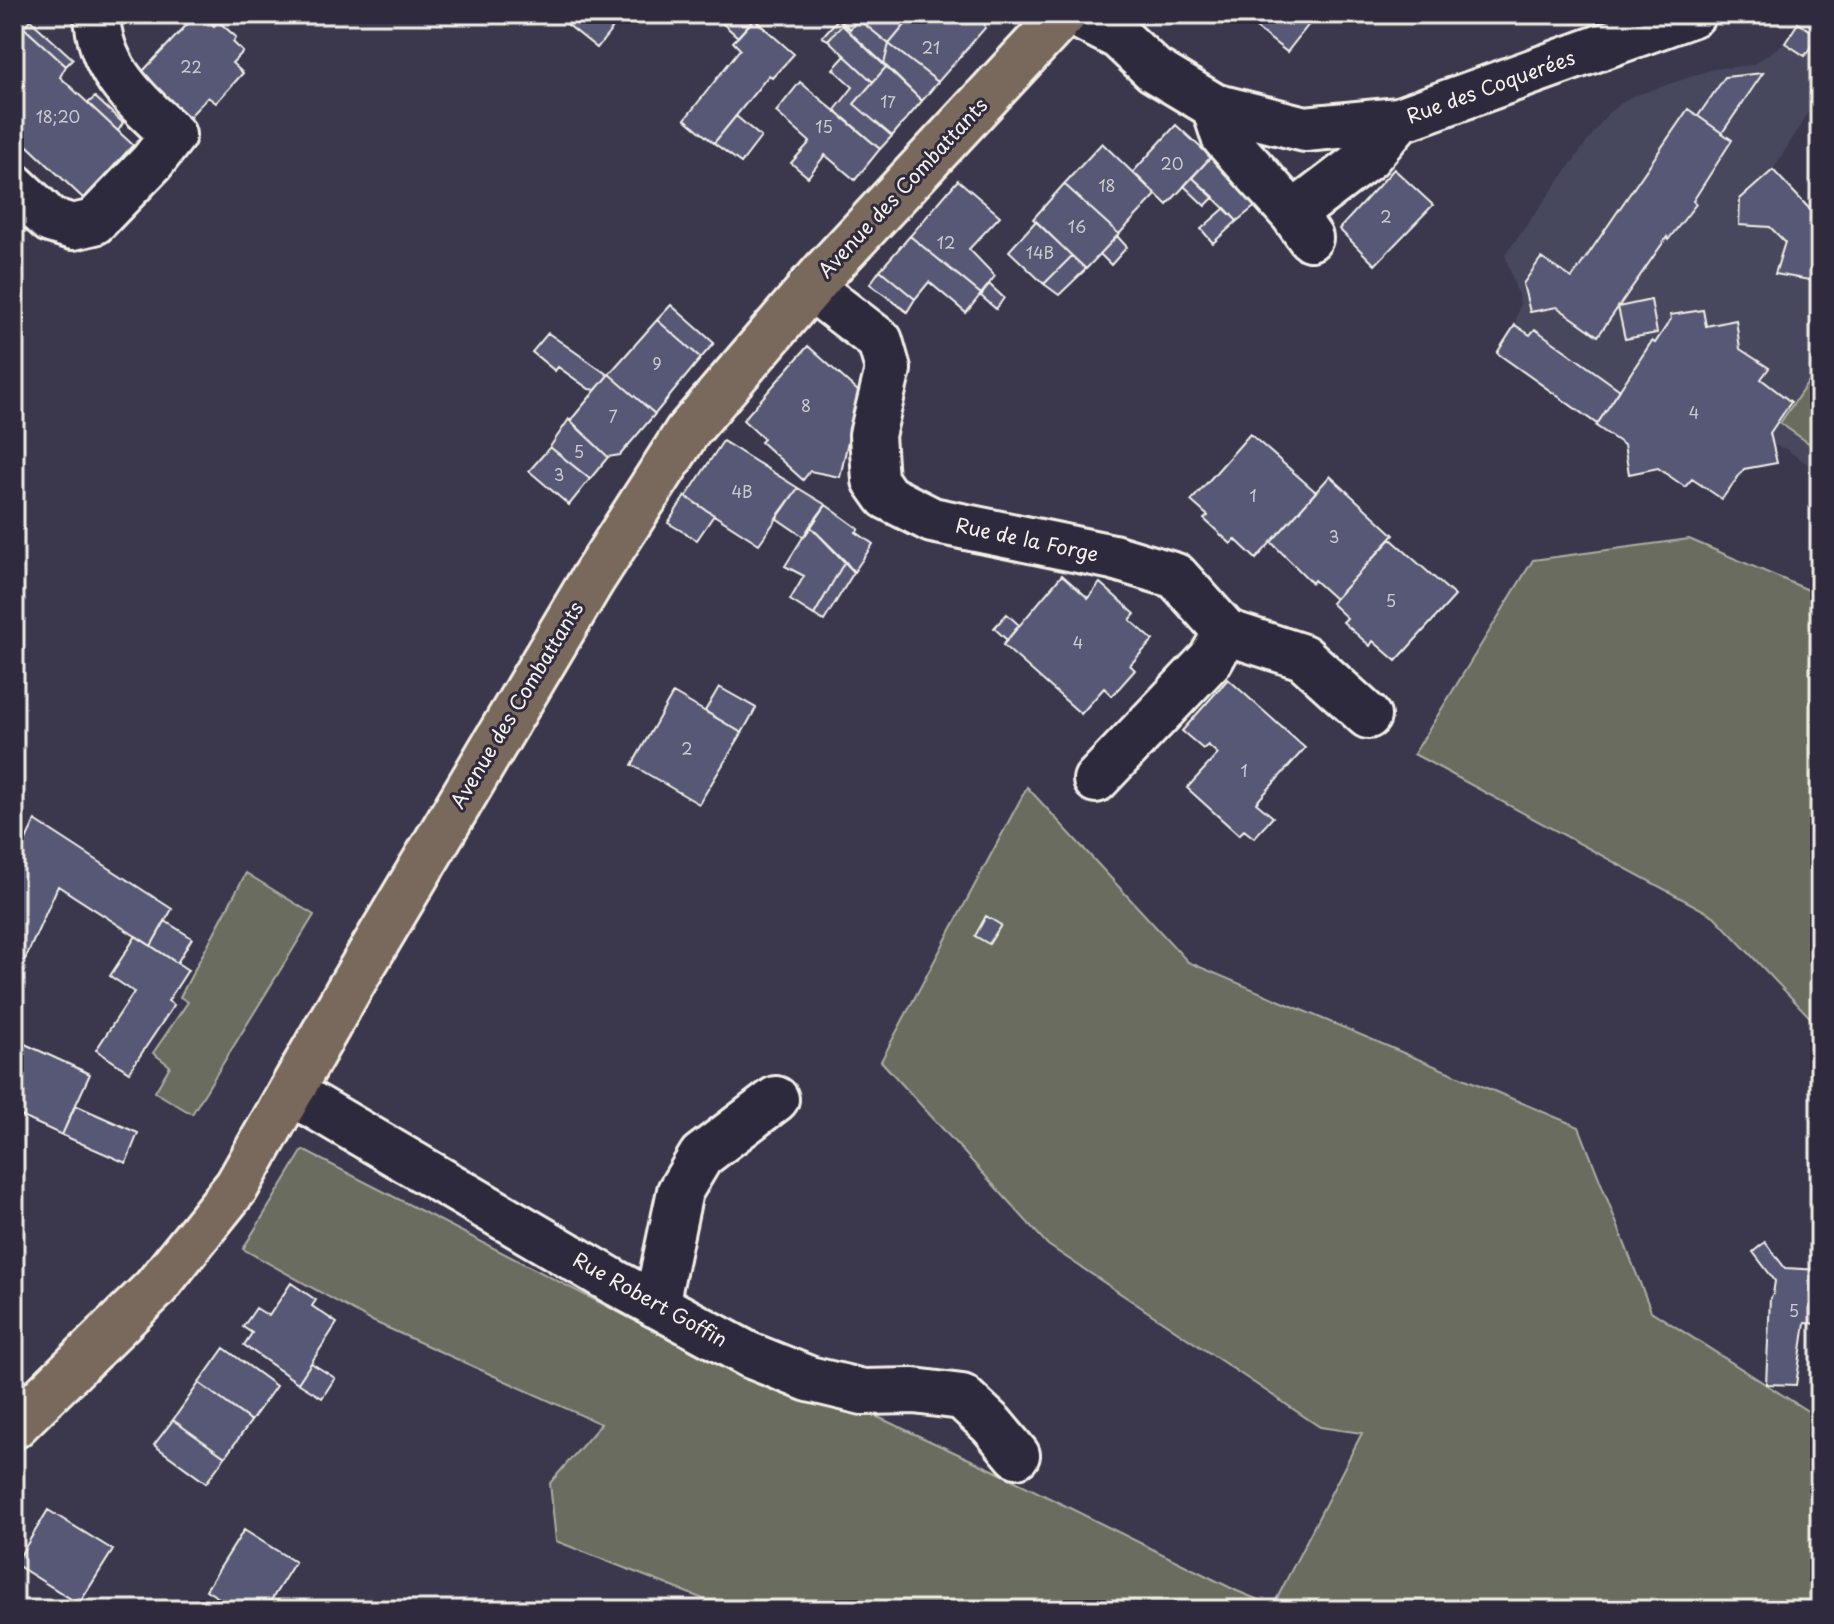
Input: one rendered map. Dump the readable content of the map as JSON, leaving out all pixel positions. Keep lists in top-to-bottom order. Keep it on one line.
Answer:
{"streets":{"main road":["Avenue des Combattants"],"street":["Rue des Coquerées","Rue de la Forge","Rue Robert Goffin"]},"crossings":[["Avenue des Combattants","Rue de la Forge"],["Avenue des Combattants","Rue Robert Goffin"]],"house_numbers":["21","22","17","18;20","15","20","18","2","16","12","14B","9","8","4","7","5","3","4B","1","3","5","4","2","1","5"]}
